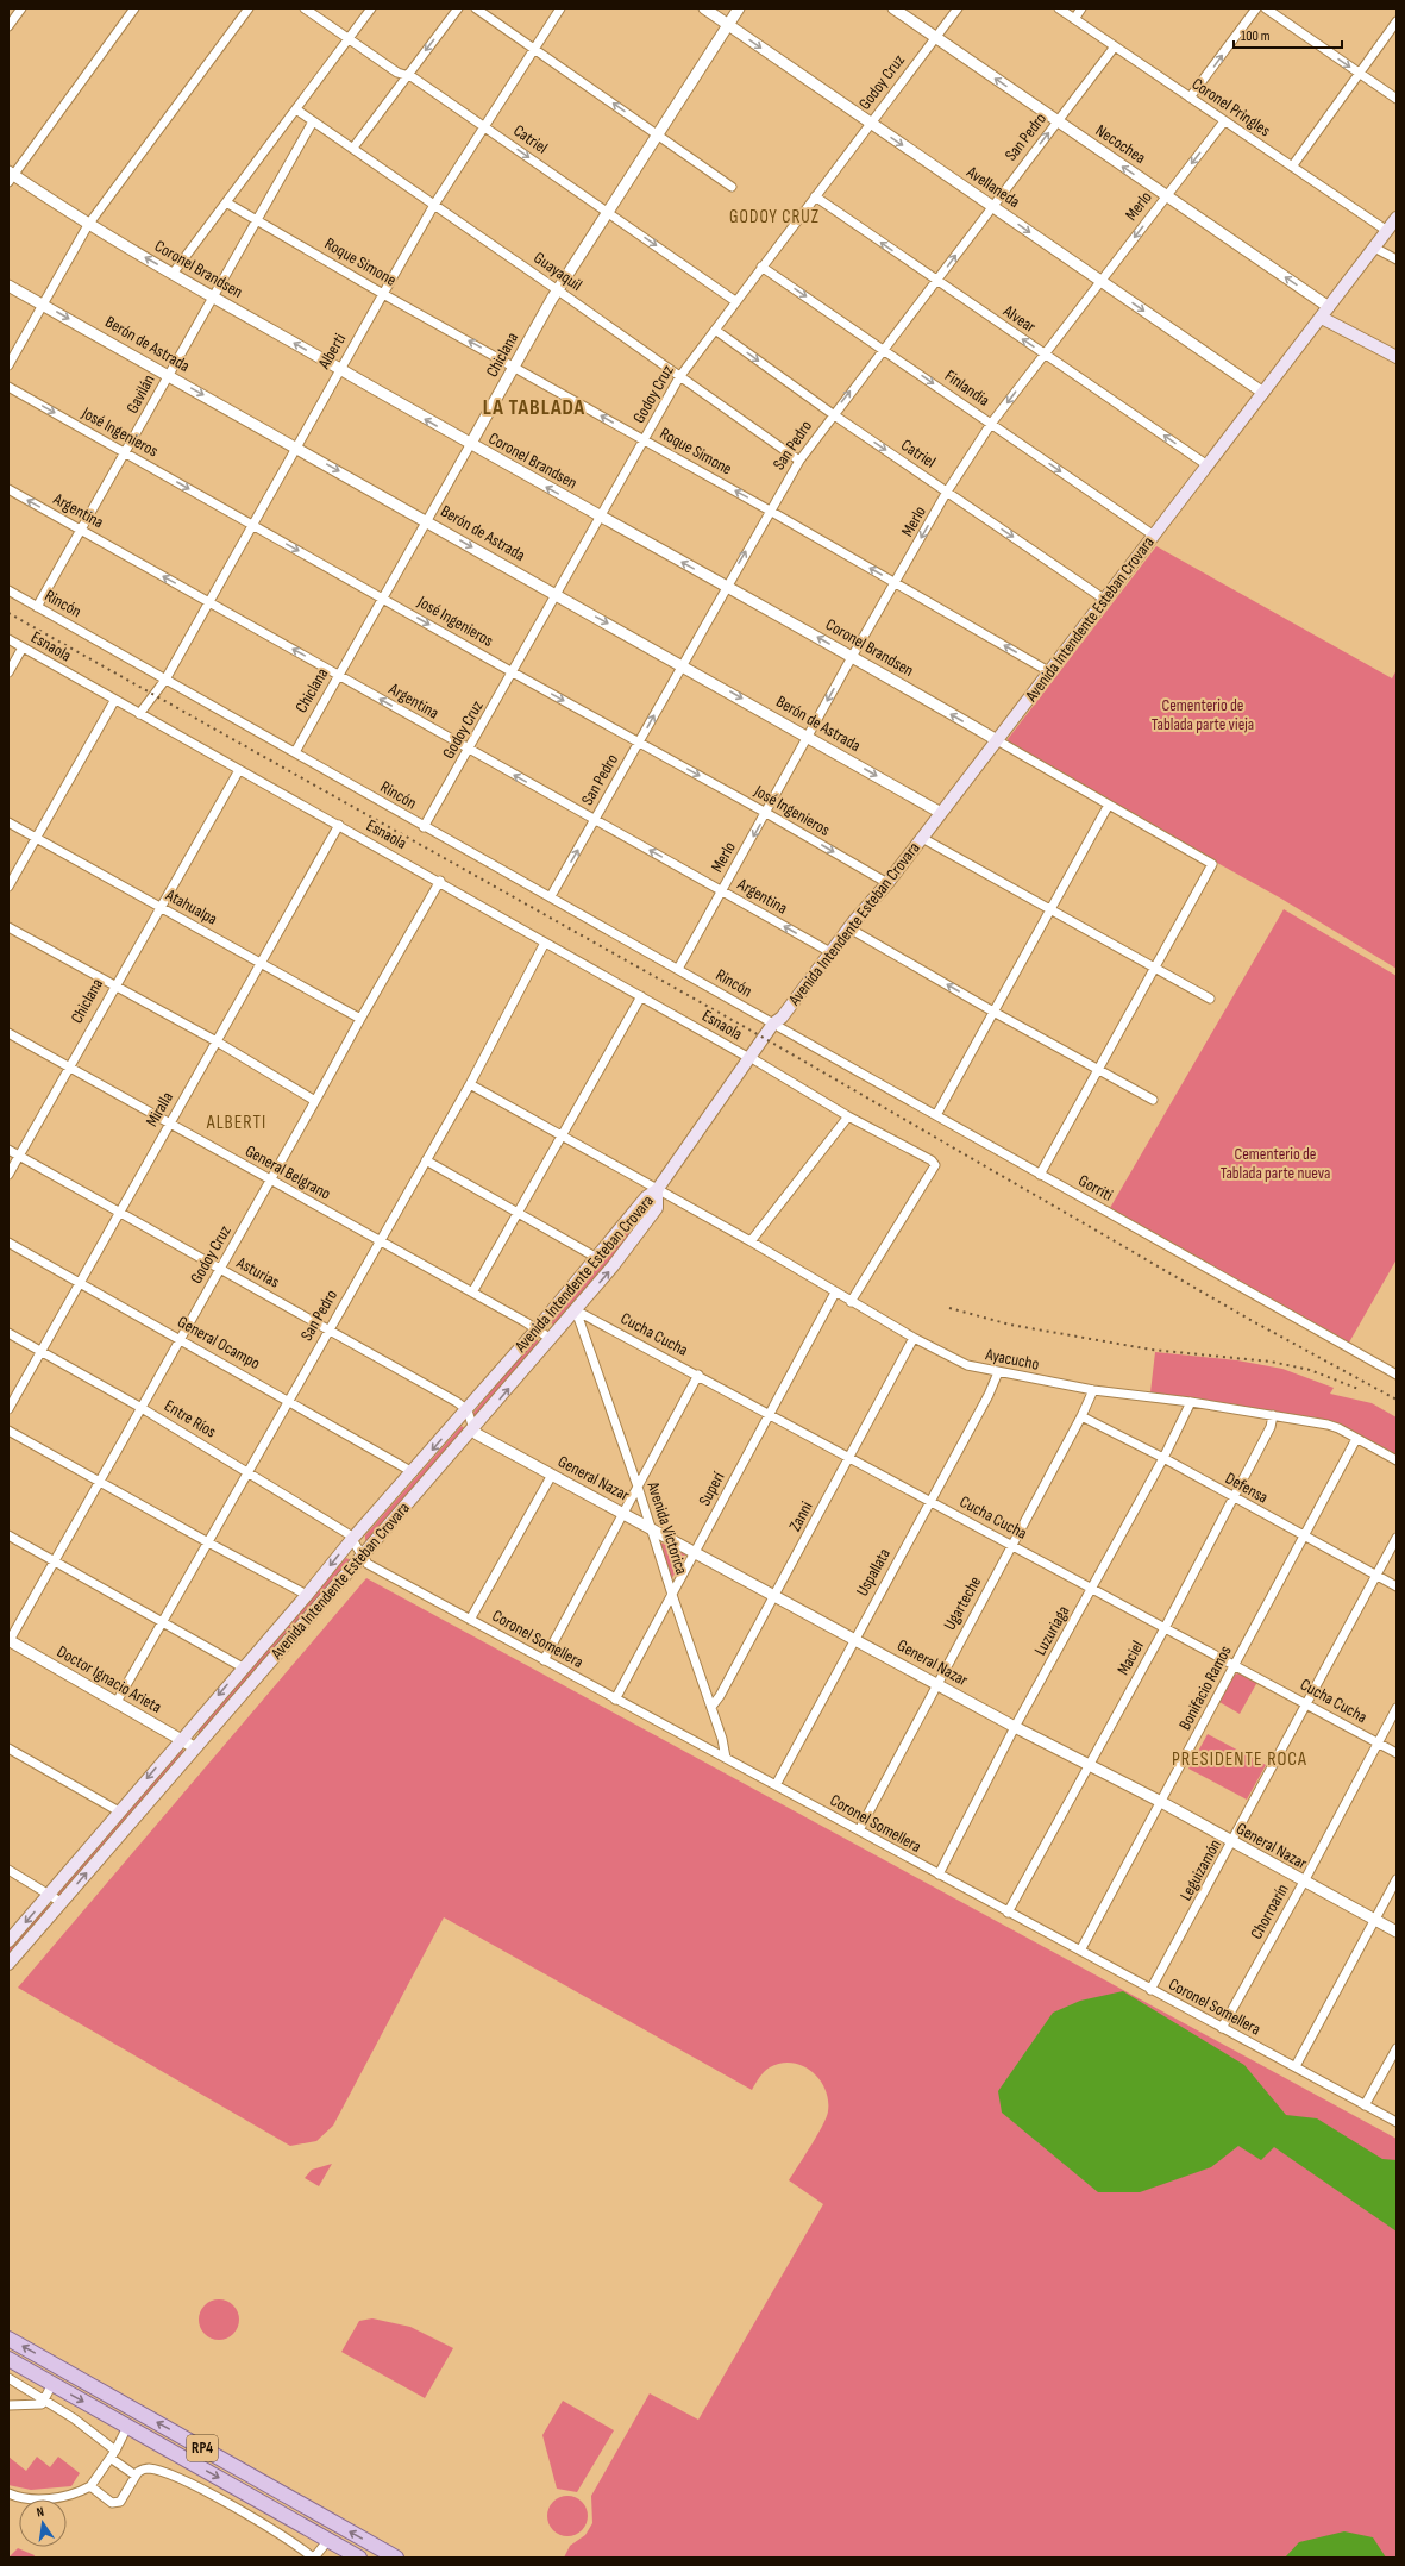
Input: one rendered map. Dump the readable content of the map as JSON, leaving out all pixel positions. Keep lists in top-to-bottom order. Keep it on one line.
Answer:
{"streets":{"main road":["Avenida Intendente Esteban Crovara","RP4"],"street":["Godoy Cruz","Coronel Pringles","San Pedro","Catriel","Necochea","Avellaneda","Merlo","Roque Simone","Coronel Brandsen","Guayaquil","Alvear","Berón de Astrada","Alberti","Chiclana","Finlandia","Gavilán","José Ingenieros","Argentina","Rincón","Esnaola","Atahualpa","Miralla","General Belgrano","Gorriti","Asturias","Cucha Cucha","General Ocampo","Ayacucho","Entre Ríos","General Nazar","Defensa","Superí","Zanni","Avenida Victorica","Uspallata","Ugarteche","Luzuriaga","Coronel Somellera","Maciel","Doctor Ignacio Arieta","Bonifacio Ramos","Leguizamón","Chorroarín"]},"crossings":[["Godoy Cruz","Catriel"],["Godoy Cruz","Necochea"],["Godoy Cruz","Avellaneda"],["Godoy Cruz","Roque Simone"],["Godoy Cruz","Coronel Brandsen"],["Godoy Cruz","Guayaquil"],["Godoy Cruz","Alvear"],["Godoy Cruz","Berón de Astrada"],["Godoy Cruz","Finlandia"],["Godoy Cruz","José Ingenieros"],["Godoy Cruz","Argentina"],["Godoy Cruz","Rincón"],["Godoy Cruz","Esnaola"],["Godoy Cruz","Atahualpa"],["Godoy Cruz","General Belgrano"],["Godoy Cruz","Asturias"],["Godoy Cruz","General Ocampo"],["Godoy Cruz","Entre Ríos"],["Godoy Cruz","Doctor Ignacio Arieta"],["Coronel Pringles","San Pedro"],["Coronel Pringles","Merlo"],["Coronel Pringles","Avenida Intendente Esteban Crovara"],["San Pedro","Catriel"],["San Pedro","Necochea"],["San Pedro","Avellaneda"],["San Pedro","Roque Simone"],["San Pedro","Coronel Brandsen"],["San Pedro","Guayaquil"],["San Pedro","Alvear"],["San Pedro","Berón de Astrada"],["San Pedro","Finlandia"],["San Pedro","José Ingenieros"],["San Pedro","Argentina"],["San Pedro","Rincón"],["San Pedro","Esnaola"],["San Pedro","General Belgrano"],["San Pedro","Asturias"],["San Pedro","General Ocampo"],["San Pedro","Entre Ríos"],["San Pedro","Doctor Ignacio Arieta"],["Catriel","Merlo"],["Catriel","Alberti"],["Catriel","Chiclana"],["Catriel","Avenida Intendente Esteban Crovara"],["Necochea","Merlo"],["Necochea","Avenida Intendente Esteban Crovara"],["Avellaneda","Merlo"],["Avellaneda","Chiclana"],["Avellaneda","Avenida Intendente Esteban Crovara"],["Merlo","Roque Simone"],["Merlo","Coronel Brandsen"],["Merlo","Alvear"],["Merlo","Berón de Astrada"],["Merlo","Finlandia"],["Merlo","José Ingenieros"],["Merlo","Argentina"],["Merlo","Rincón"],["Roque Simone","Alberti"],["Roque Simone","Chiclana"],["Roque Simone","Gavilán"],["Roque Simone","Avenida Intendente Esteban Crovara"],["Coronel Brandsen","Alberti"],["Coronel Brandsen","Chiclana"],["Coronel Brandsen","Gavilán"],["Coronel Brandsen","Avenida Intendente Esteban Crovara"],["Guayaquil","Alberti"],["Guayaquil","Chiclana"],["Guayaquil","Gavilán"],["Alvear","Avenida Intendente Esteban Crovara"],["Berón de Astrada","Alberti"],["Berón de Astrada","Chiclana"],["Berón de Astrada","Gavilán"],["Berón de Astrada","Avenida Intendente Esteban Crovara"],["Alberti","José Ingenieros"],["Alberti","Argentina"],["Alberti","Rincón"],["Alberti","Esnaola"],["Chiclana","José Ingenieros"],["Chiclana","Argentina"],["Chiclana","Rincón"],["Chiclana","Esnaola"],["Chiclana","Atahualpa"],["Chiclana","General Belgrano"],["Chiclana","Asturias"],["Finlandia","Avenida Intendente Esteban Crovara"],["Gavilán","José Ingenieros"],["Gavilán","Argentina"],["Gavilán","Rincón"],["José Ingenieros","Avenida Intendente Esteban Crovara"],["Argentina","Avenida Intendente Esteban Crovara"],["Rincón","Avenida Intendente Esteban Crovara"],["Rincón","Gorriti"],["Avenida Intendente Esteban Crovara","Esnaola"],["Avenida Intendente Esteban Crovara","General Belgrano"],["Avenida Intendente Esteban Crovara","Gorriti"],["Avenida Intendente Esteban Crovara","Asturias"],["Avenida Intendente Esteban Crovara","Cucha Cucha"],["Avenida Intendente Esteban Crovara","General Ocampo"],["Avenida Intendente Esteban Crovara","Ayacucho"],["Avenida Intendente Esteban Crovara","Entre Ríos"],["Avenida Intendente Esteban Crovara","General Nazar"],["Avenida Intendente Esteban Crovara","Avenida Victorica"],["Avenida Intendente Esteban Crovara","Coronel Somellera"],["Avenida Intendente Esteban Crovara","Doctor Ignacio Arieta"],["Esnaola","Miralla"],["Esnaola","Ayacucho"],["Atahualpa","Miralla"],["Miralla","General Belgrano"],["Miralla","Asturias"],["Miralla","General Ocampo"],["Miralla","Entre Ríos"],["Cucha Cucha","Superí"],["Cucha Cucha","Zanni"],["Cucha Cucha","Avenida Victorica"],["Cucha Cucha","Uspallata"],["Cucha Cucha","Ugarteche"],["Cucha Cucha","Luzuriaga"],["Cucha Cucha","Maciel"],["Cucha Cucha","Bonifacio Ramos"],["Cucha Cucha","Leguizamón"],["Cucha Cucha","Chorroarín"],["Ayacucho","Superí"],["Ayacucho","Zanni"],["Ayacucho","Uspallata"],["Ayacucho","Ugarteche"],["Ayacucho","Luzuriaga"],["Ayacucho","Maciel"],["Ayacucho","Bonifacio Ramos"],["Entre Ríos","Coronel Somellera"],["General Nazar","Superí"],["General Nazar","Zanni"],["General Nazar","Avenida Victorica"],["General Nazar","Uspallata"],["General Nazar","Ugarteche"],["General Nazar","Luzuriaga"],["General Nazar","Maciel"],["General Nazar","Bonifacio Ramos"],["General Nazar","Leguizamón"],["General Nazar","Chorroarín"],["Defensa","Ugarteche"],["Defensa","Luzuriaga"],["Defensa","Maciel"],["Defensa","Bonifacio Ramos"],["Defensa","Leguizamón"],["Superí","Avenida Victorica"],["Superí","Coronel Somellera"],["Zanni","Avenida Victorica"],["Avenida Victorica","Coronel Somellera"],["Uspallata","Coronel Somellera"],["Ugarteche","Coronel Somellera"],["Luzuriaga","Coronel Somellera"],["Coronel Somellera","Maciel"],["Coronel Somellera","Bonifacio Ramos"],["Coronel Somellera","Leguizamón"],["Coronel Somellera","Chorroarín"]],"one_way":["Catriel","Necochea","Avellaneda","Merlo","Roque Simone","Coronel Brandsen","Alvear","Berón de Astrada","Finlandia","José Ingenieros","Argentina"],"districts":["GODOY CRUZ","LA TABLADA","ALBERTI","PRESIDENTE ROCA"],"parks":["Cementerio de Tablada parte vieja","Cementerio de Tablada parte nueva"],"scale_bar":"100 m","north":"top"}
